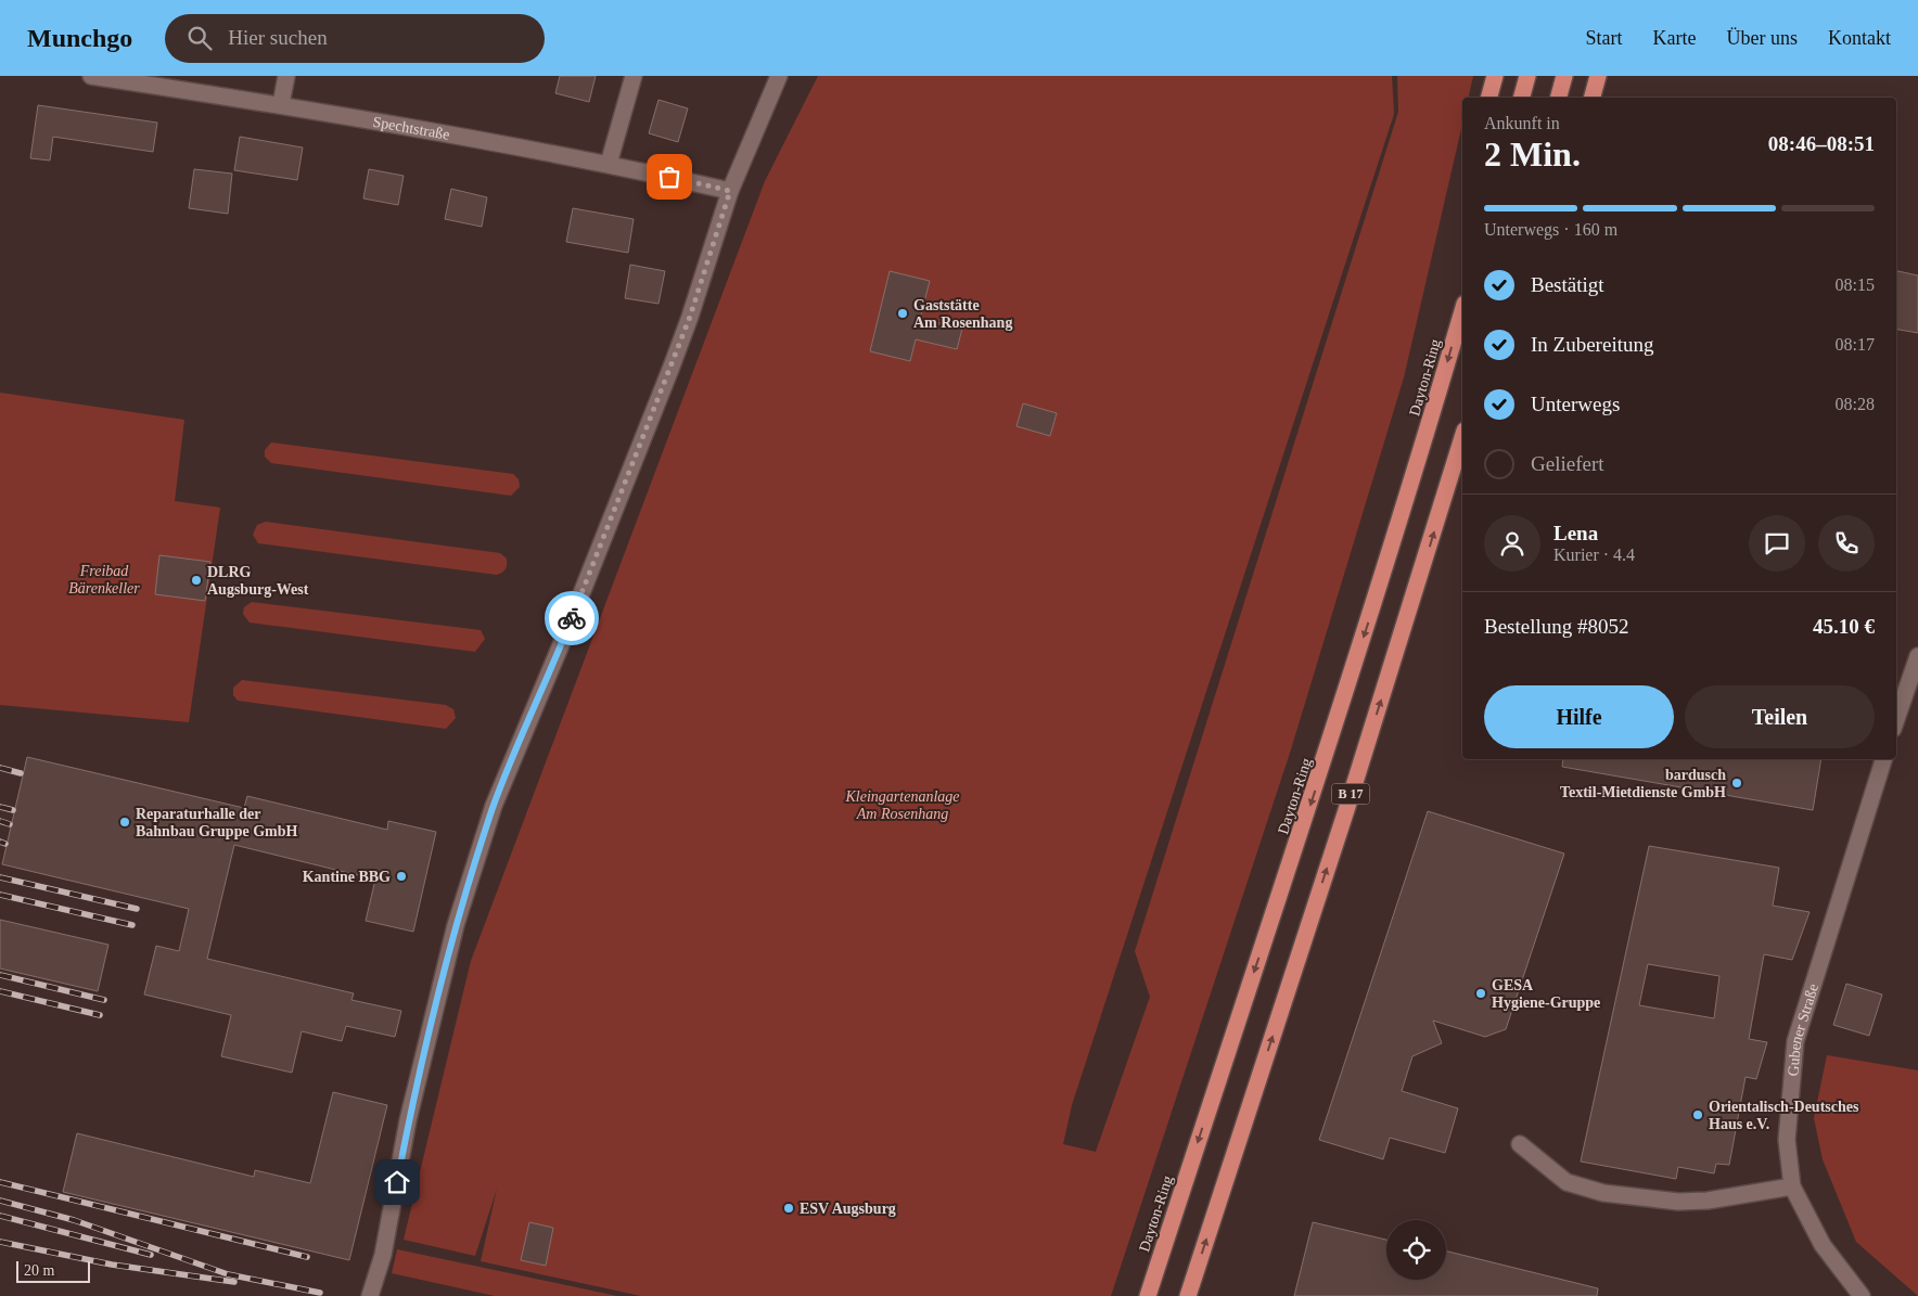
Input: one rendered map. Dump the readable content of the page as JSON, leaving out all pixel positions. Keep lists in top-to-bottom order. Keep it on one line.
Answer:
{"streets":{"highway":["Dayton-Ring","B 17"],"street":["Spechtstraße","Gubener Straße"]},"parks":["Freibad Bärenkeller","Kleingartenanlage Am Rosenhang"],"places":["Gaststätte Am Rosenhang","DLRG Augsburg-West","bardusch Textil-Mietdienste GmbH","Reparaturhalle der Bahnbau Gruppe GmbH","Kantine BBG","GESA Hygiene-Gruppe","Orientalisch-Deutsches Haus e.V.","ESV Augsburg"],"scale_bar":"20 m","page":{"header":"Munchgo","search":"Hier suchen","nav":["Start","Karte","Über uns","Kontakt"],"heading":["2 Min.","Ankunft in","08:46–08:51"],"panel":["Lena","Kurier · 4.4","Bestellung #8052","45.10 €"],"bar":"Unterwegs · 160 m","list":[["Bestätigt","08:15"],["In Zubereitung","08:17"],["Unterwegs","08:28"],"Geliefert"],"buttons":["Hilfe","Teilen"],"scale":"20 m"}}
